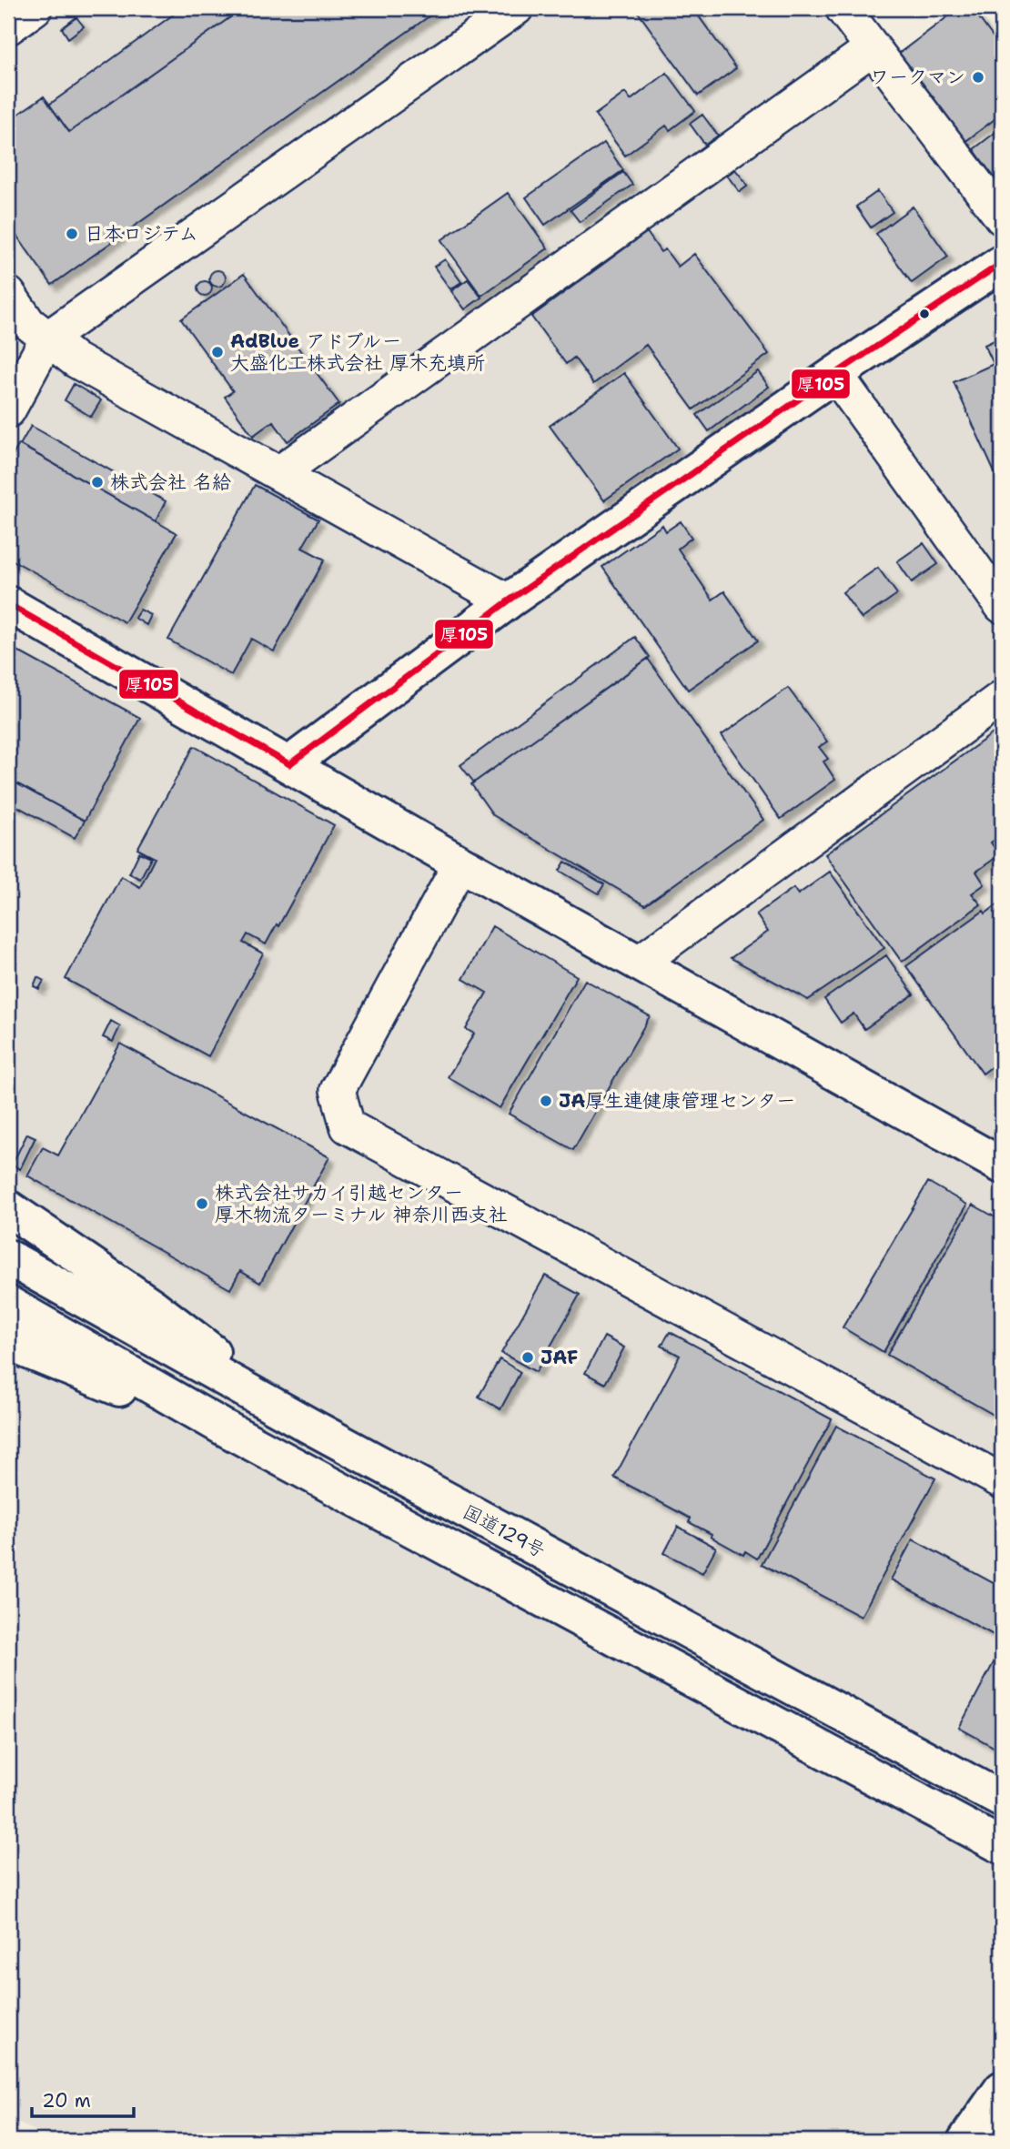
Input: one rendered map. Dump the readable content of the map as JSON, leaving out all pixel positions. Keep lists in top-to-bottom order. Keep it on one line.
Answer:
{"streets":{"main road":["国道129号"]},"places":["ワークマン","日本ロジテム","AdBlue アドブルー 大盛化工株式会社 厚木充填所","株式会社 名給","JA厚生連健康管理センター","株式会社サカイ引越センター 厚木物流ターミナル 神奈川西支社","JAF"],"lines":["transit line 厚105"],"scale_bar":"20 m"}
